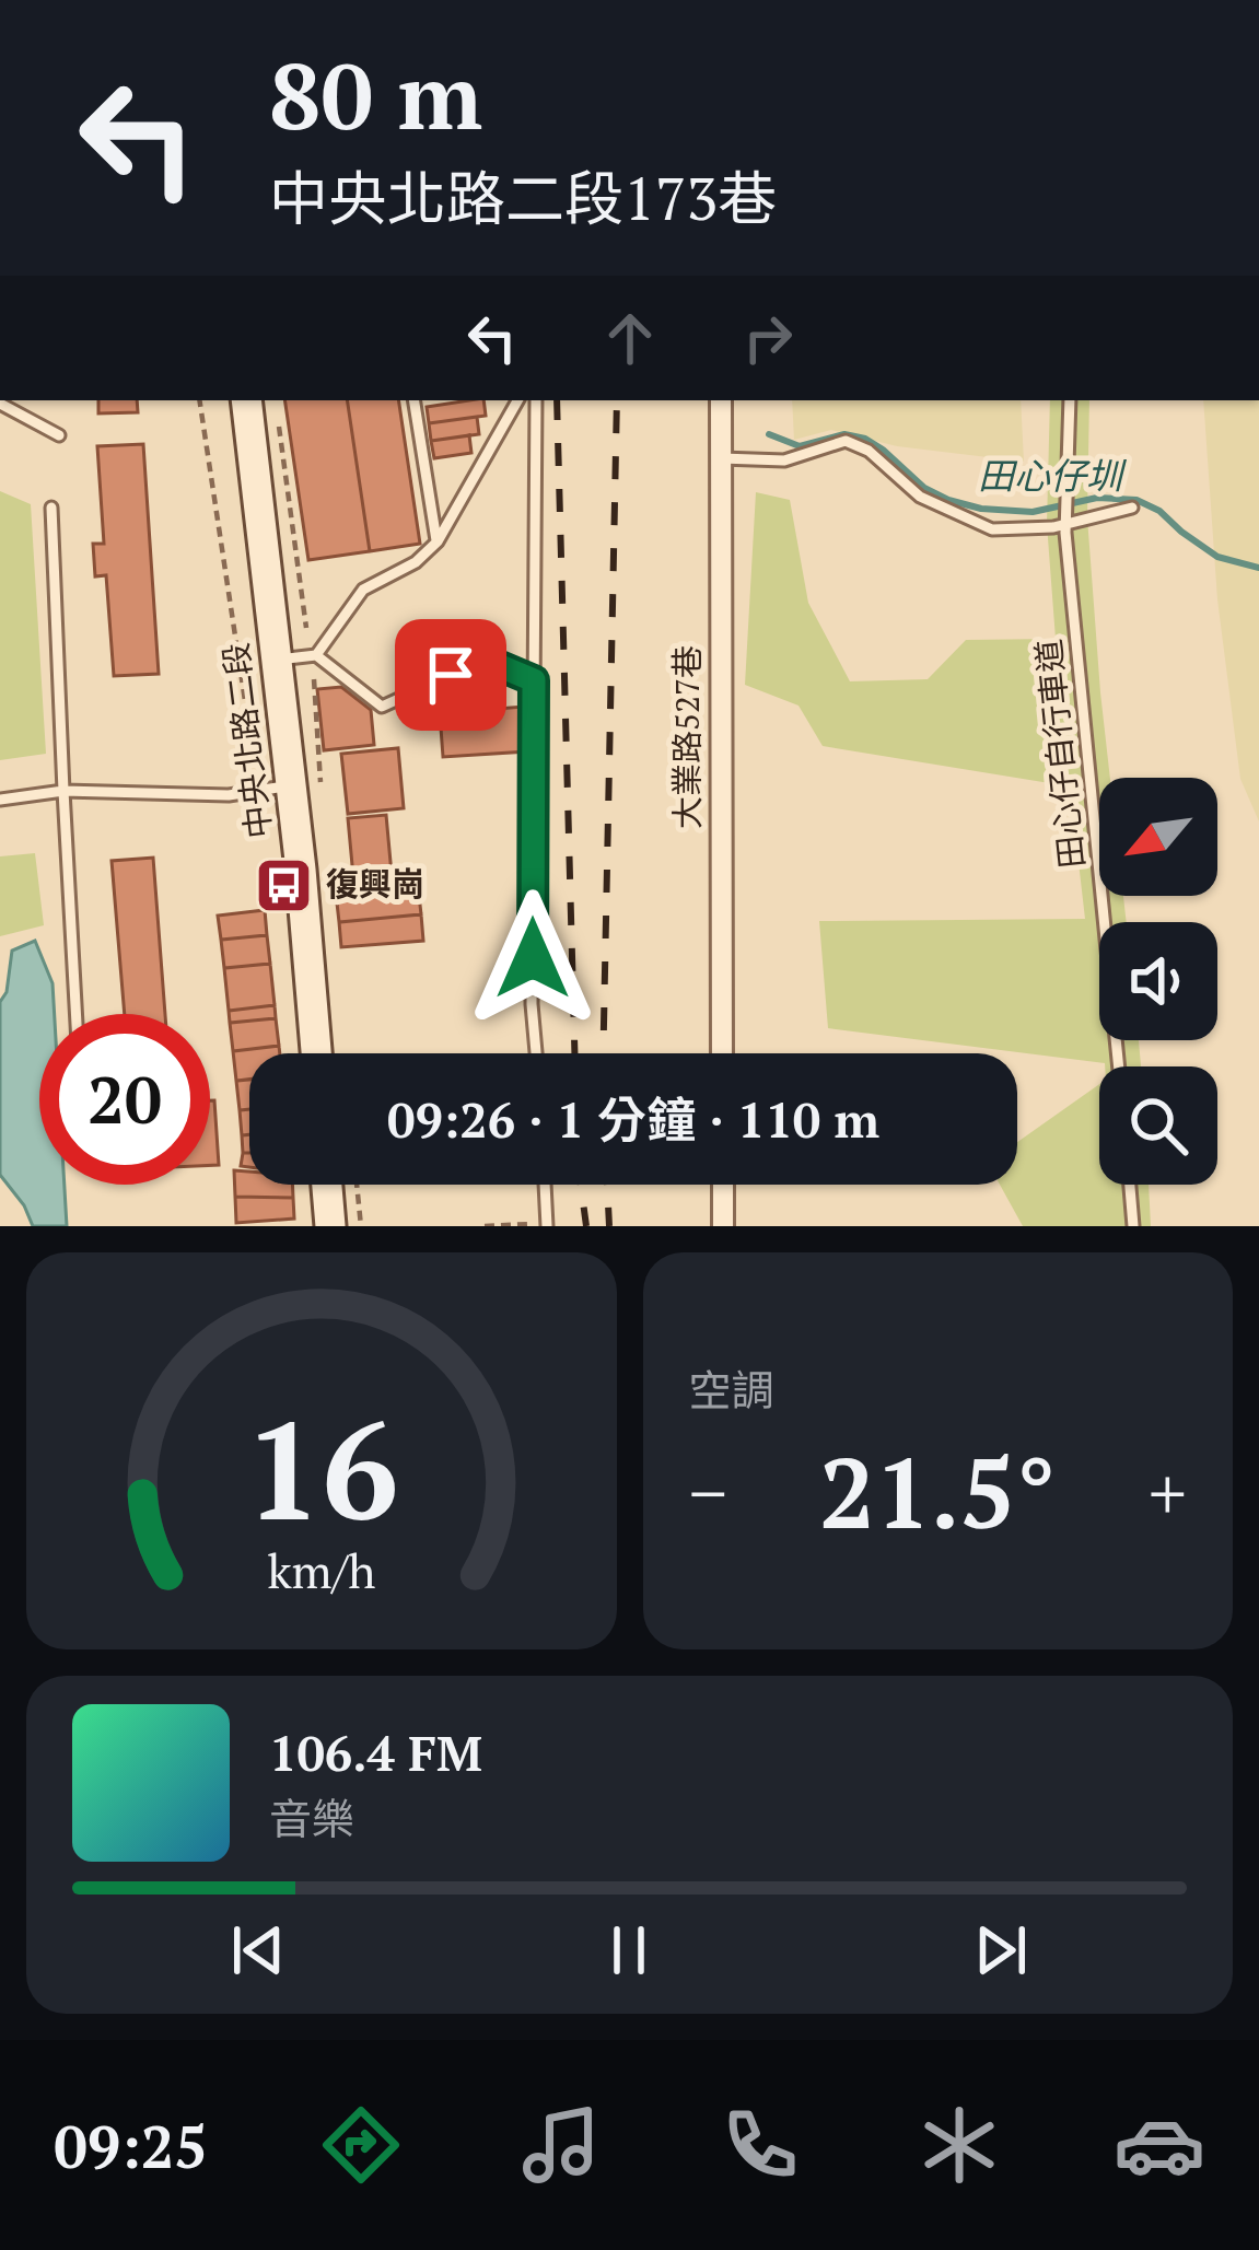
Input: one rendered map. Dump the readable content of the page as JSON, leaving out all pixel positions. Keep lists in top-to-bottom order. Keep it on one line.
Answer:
{"streets":{"street":["大業路527巷","中央北路二段"],"lane":["田心仔自行車道"]},"water":["田心仔圳"],"places":{"bus stop":["復興崗"]},"north":"bottom left","page":{"turn":["80 m","中央北路二段173巷"],"limit":"20","trip":"09:26 · 1 分鐘 · 110 m","tile":"空調","heat":["−","21.5°","+"],"song":["106.4 FM","音樂"],"tabs":"09:25","gauge":["16","km/h"]}}
